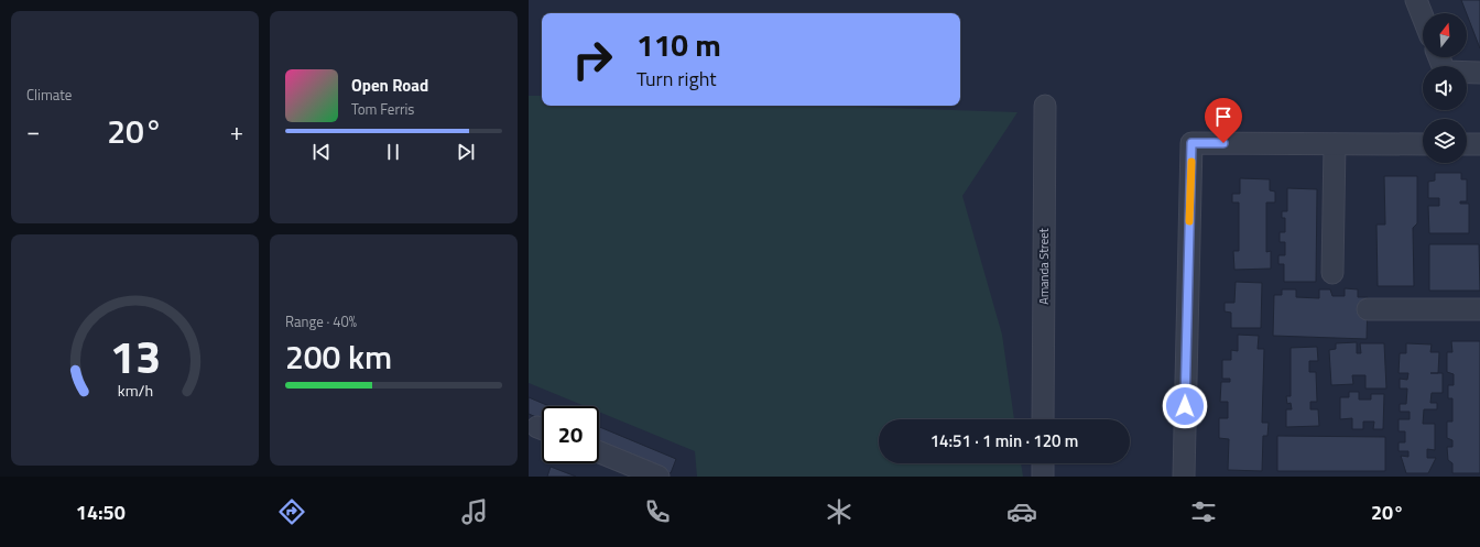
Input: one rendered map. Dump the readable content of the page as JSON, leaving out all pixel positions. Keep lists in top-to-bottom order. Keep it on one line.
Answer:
{"streets":{"street":["Amanda Street"]},"north":"top","page":{"tile":["Climate",["Range · 40%","200 km"]],"turn":["110 m","Turn right"],"song":["Open Road","Tom Ferris"],"heat":["−","20°","+"],"limit":"20","trip":"14:51 · 1 min · 120 m","tabs":["14:50","20°"],"gauge":["13","km/h"]}}
